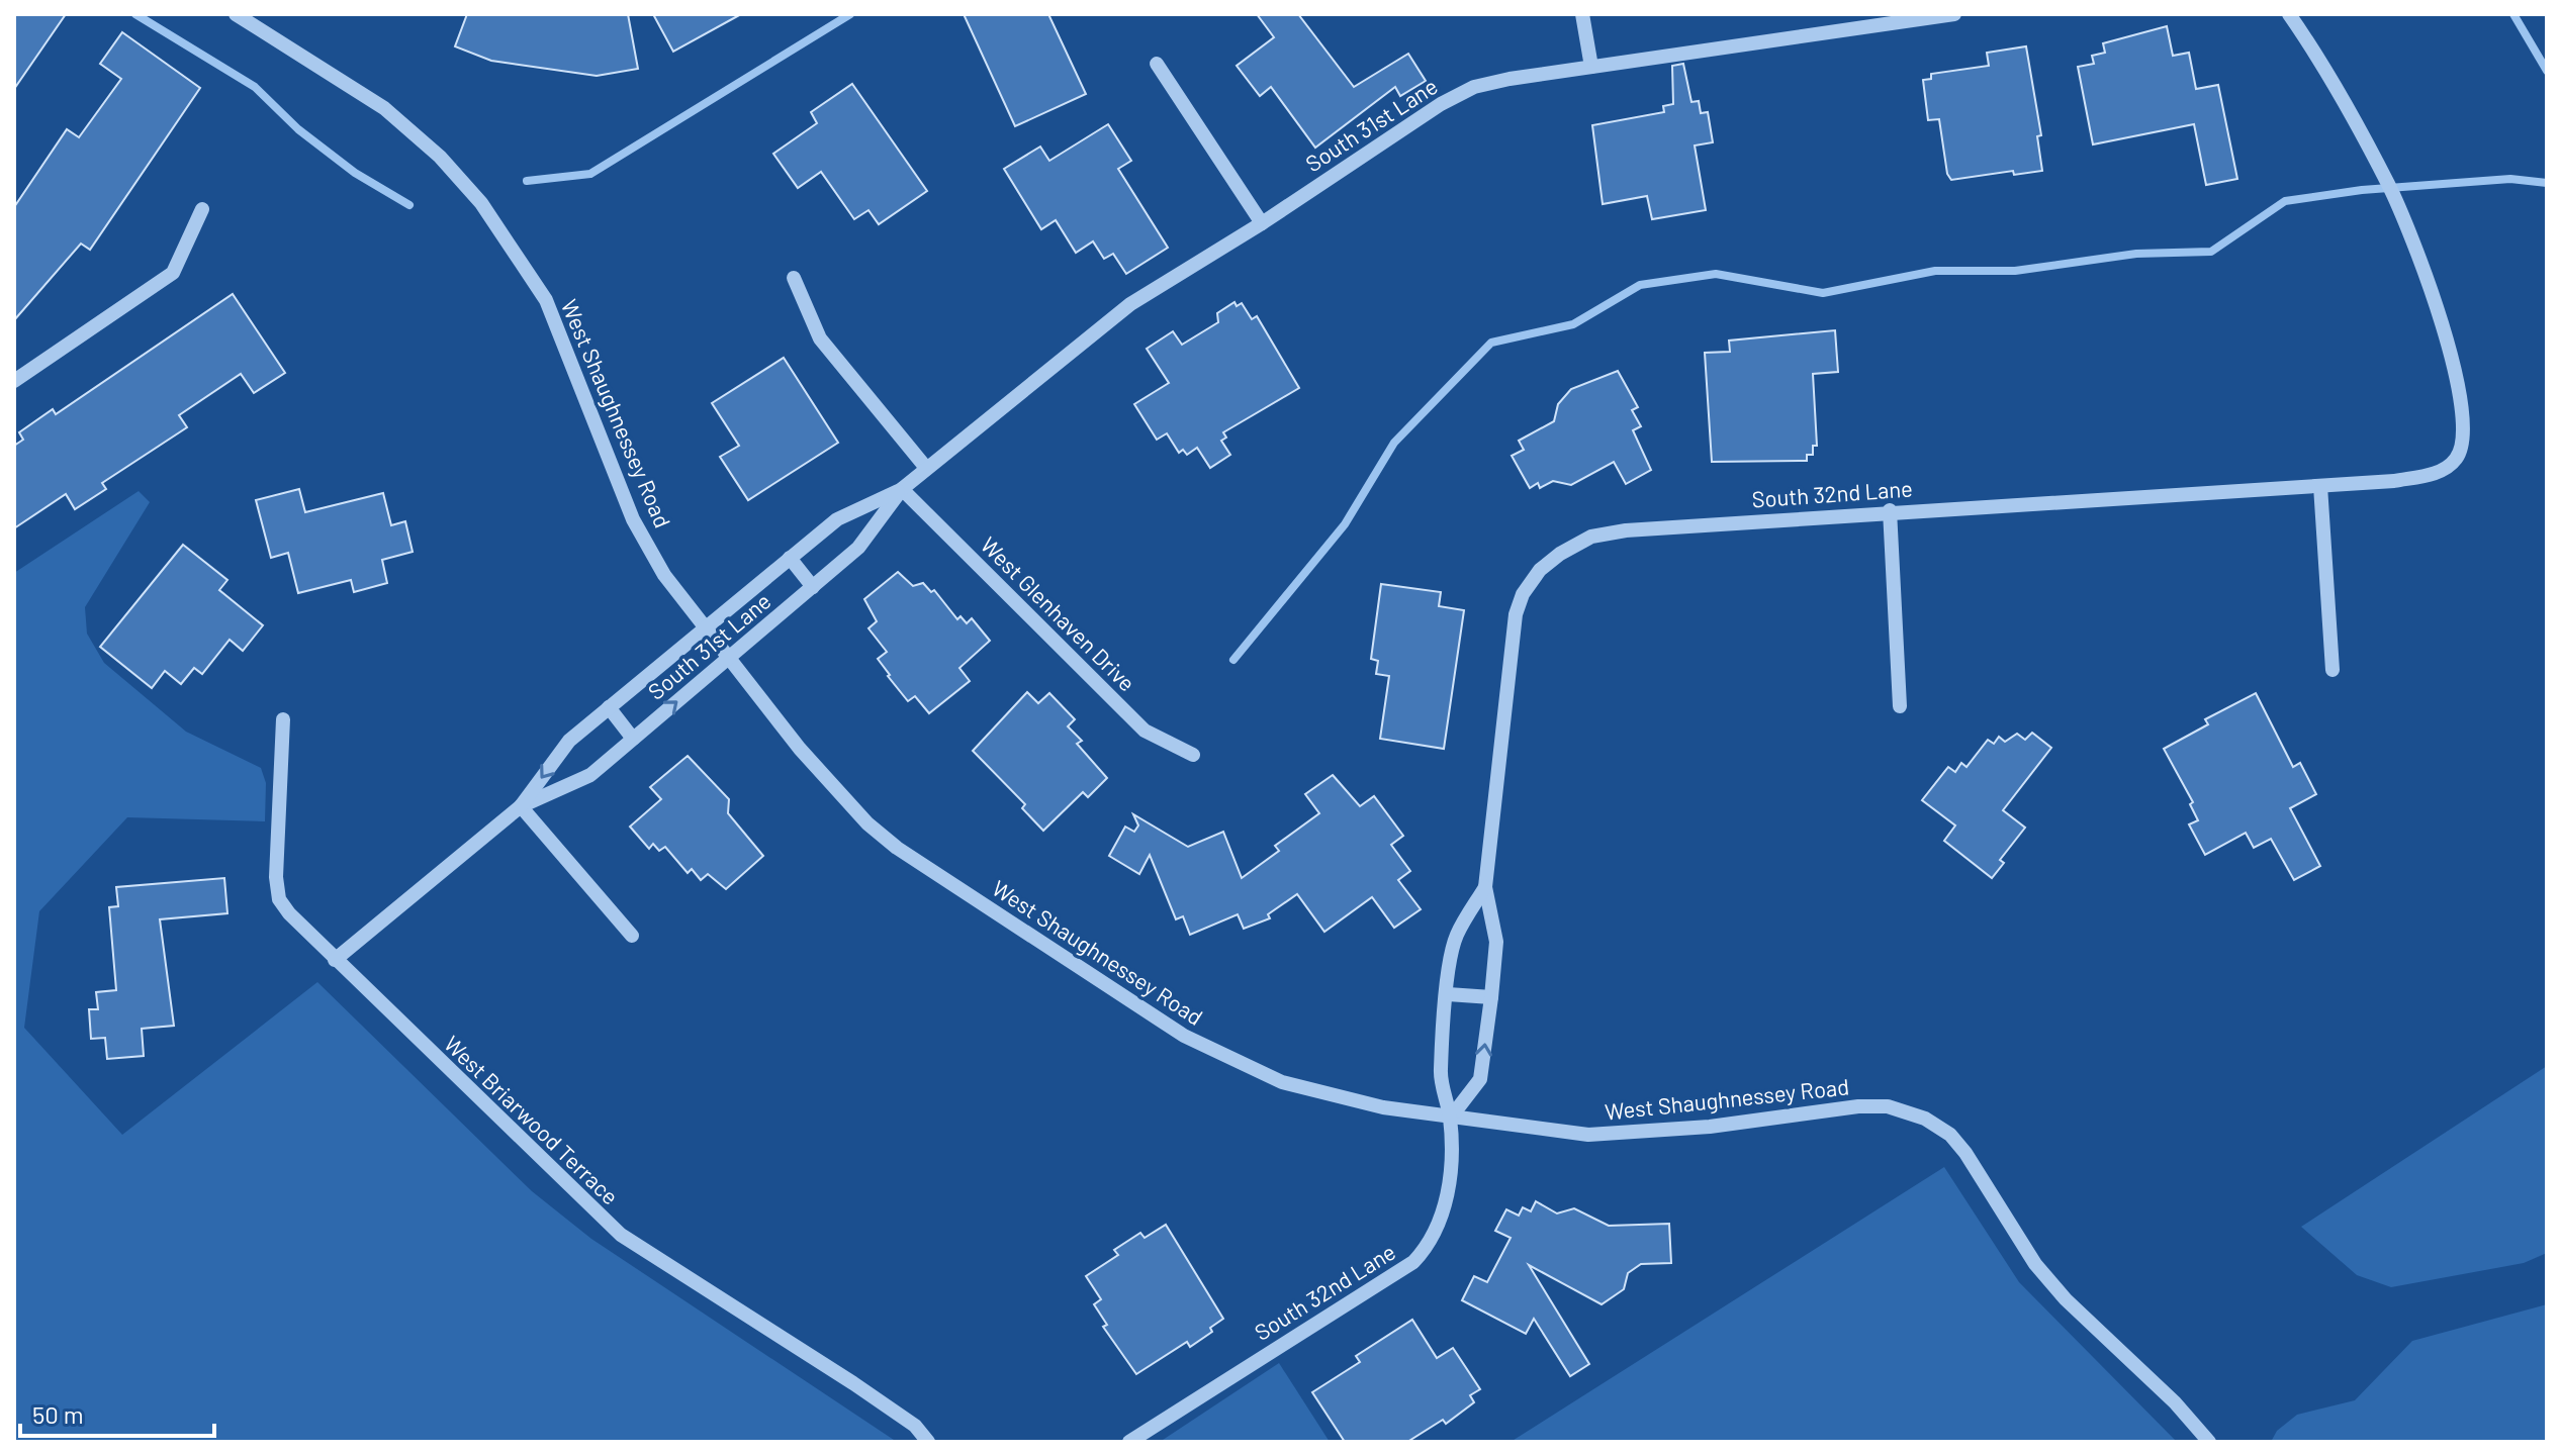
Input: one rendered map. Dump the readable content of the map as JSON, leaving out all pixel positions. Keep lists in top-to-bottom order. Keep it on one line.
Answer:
{"streets":{"street":["South 31st Lane","West Shaughnessey Road","South 32nd Lane","West Glenhaven Drive","West Briarwood Terrace"]},"crossings":[["South 31st Lane","West Shaughnessey Road"],["South 31st Lane","West Glenhaven Drive"],["South 31st Lane","West Briarwood Terrace"],["West Shaughnessey Road","South 32nd Lane"]],"scale_bar":"50 m"}
